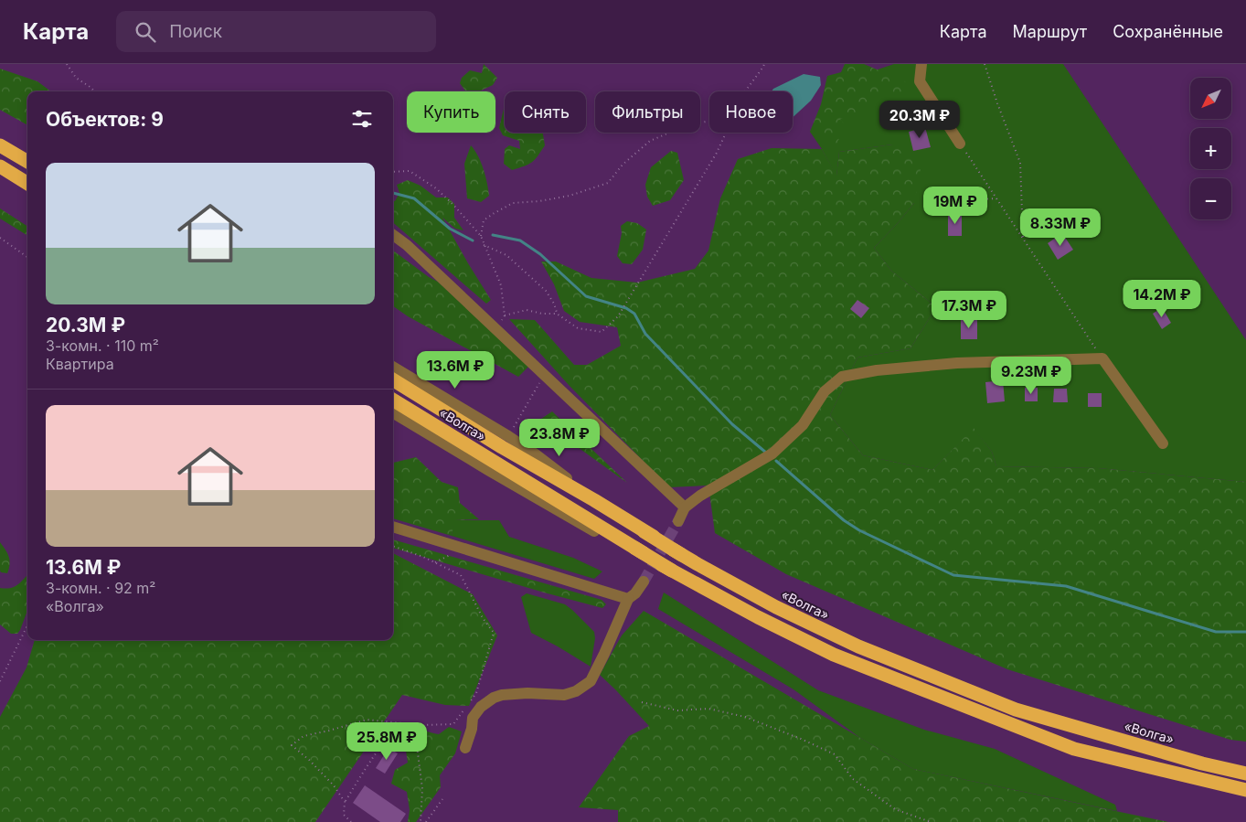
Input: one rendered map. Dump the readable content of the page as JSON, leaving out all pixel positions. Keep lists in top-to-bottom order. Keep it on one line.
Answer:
{"streets":{"highway":["«Волга»"]},"north":"bottom left","page":{"header":"Карта","search":"Поиск","nav":["Карта","Маршрут","Сохранённые"],"map_buttons":["+","−"],"chip":["Купить","Снять","Фильтры","Новое"],"heading":"Объектов: 9","price":["20.3M ₽","19M ₽","8.33M ₽","14.2M ₽","17.3M ₽","13.6M ₽","9.23M ₽","23.8M ₽","25.8M ₽"],"list":[{"name":"20.3M ₽","note":"3-комн. · 110 m² · Квартира"},{"name":"13.6M ₽","note":"3-комн. · 92 m² · «Волга»"}]}}
